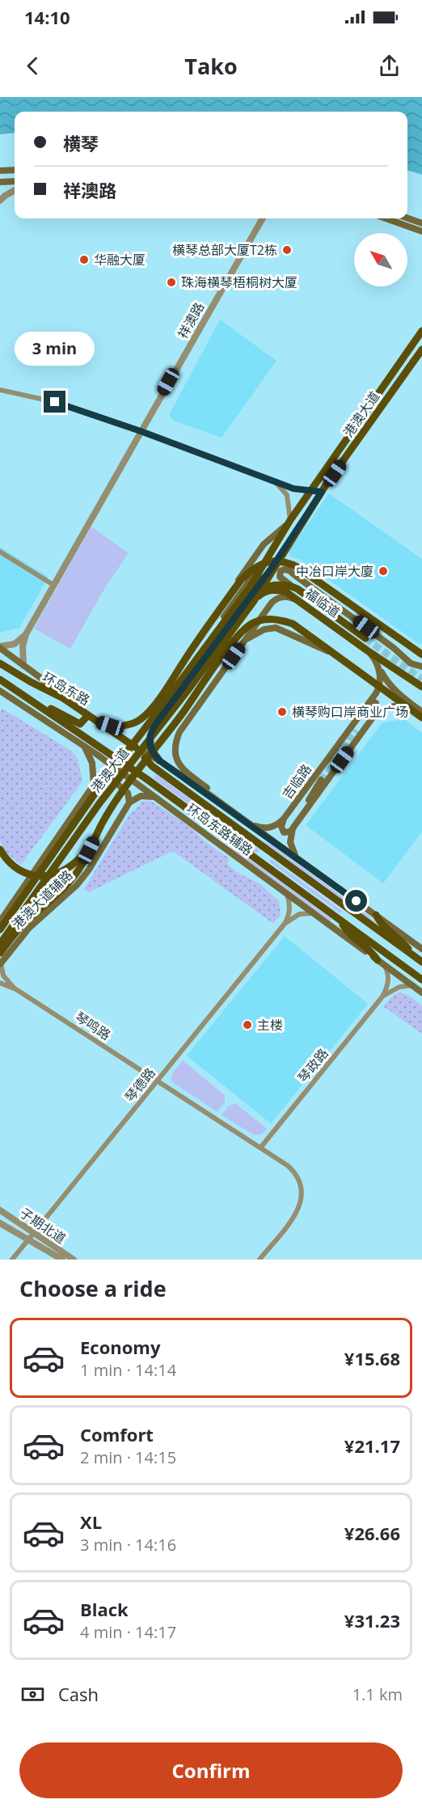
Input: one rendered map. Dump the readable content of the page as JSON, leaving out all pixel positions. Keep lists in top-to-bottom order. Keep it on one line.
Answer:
{"streets":{"main road":["港澳大道","福临道","环岛东路","吉临路","环岛东路辅路","港澳大道辅路"],"street":["祥澳路","琴鸣路","琴政路","琴德路","子期北道"]},"crossings":[["港澳大道","福临道"],["港澳大道","环岛东路"],["港澳大道","环岛东路辅路"],["环岛东路","环岛东路辅路"],["吉临路","环岛东路辅路"],["环岛东路辅路","琴德路"],["琴鸣路","琴德路"],["琴德路","子期北道"]],"places":["横琴总部大厦T2栋","华融大厦","珠海横琴梧桐树大厦","中冶口岸大廈","横琴购口岸商业广场","主楼"],"north":"top left","page":{"status":"14:10","header":"Tako","banner":["横琴","祥澳路"],"bubble":"3 min","heading":"Choose a ride","list":[{"name":"Economy","note":"1 min · 14:14","value":"¥15.68"},{"name":"Comfort","note":"2 min · 14:15","value":"¥21.17"},{"name":"XL","note":"3 min · 14:16","value":"¥26.66"},{"name":"Black","note":"4 min · 14:17","value":"¥31.23"}],"pay":["Cash","1.1 km"],"buttons":"Confirm"}}
